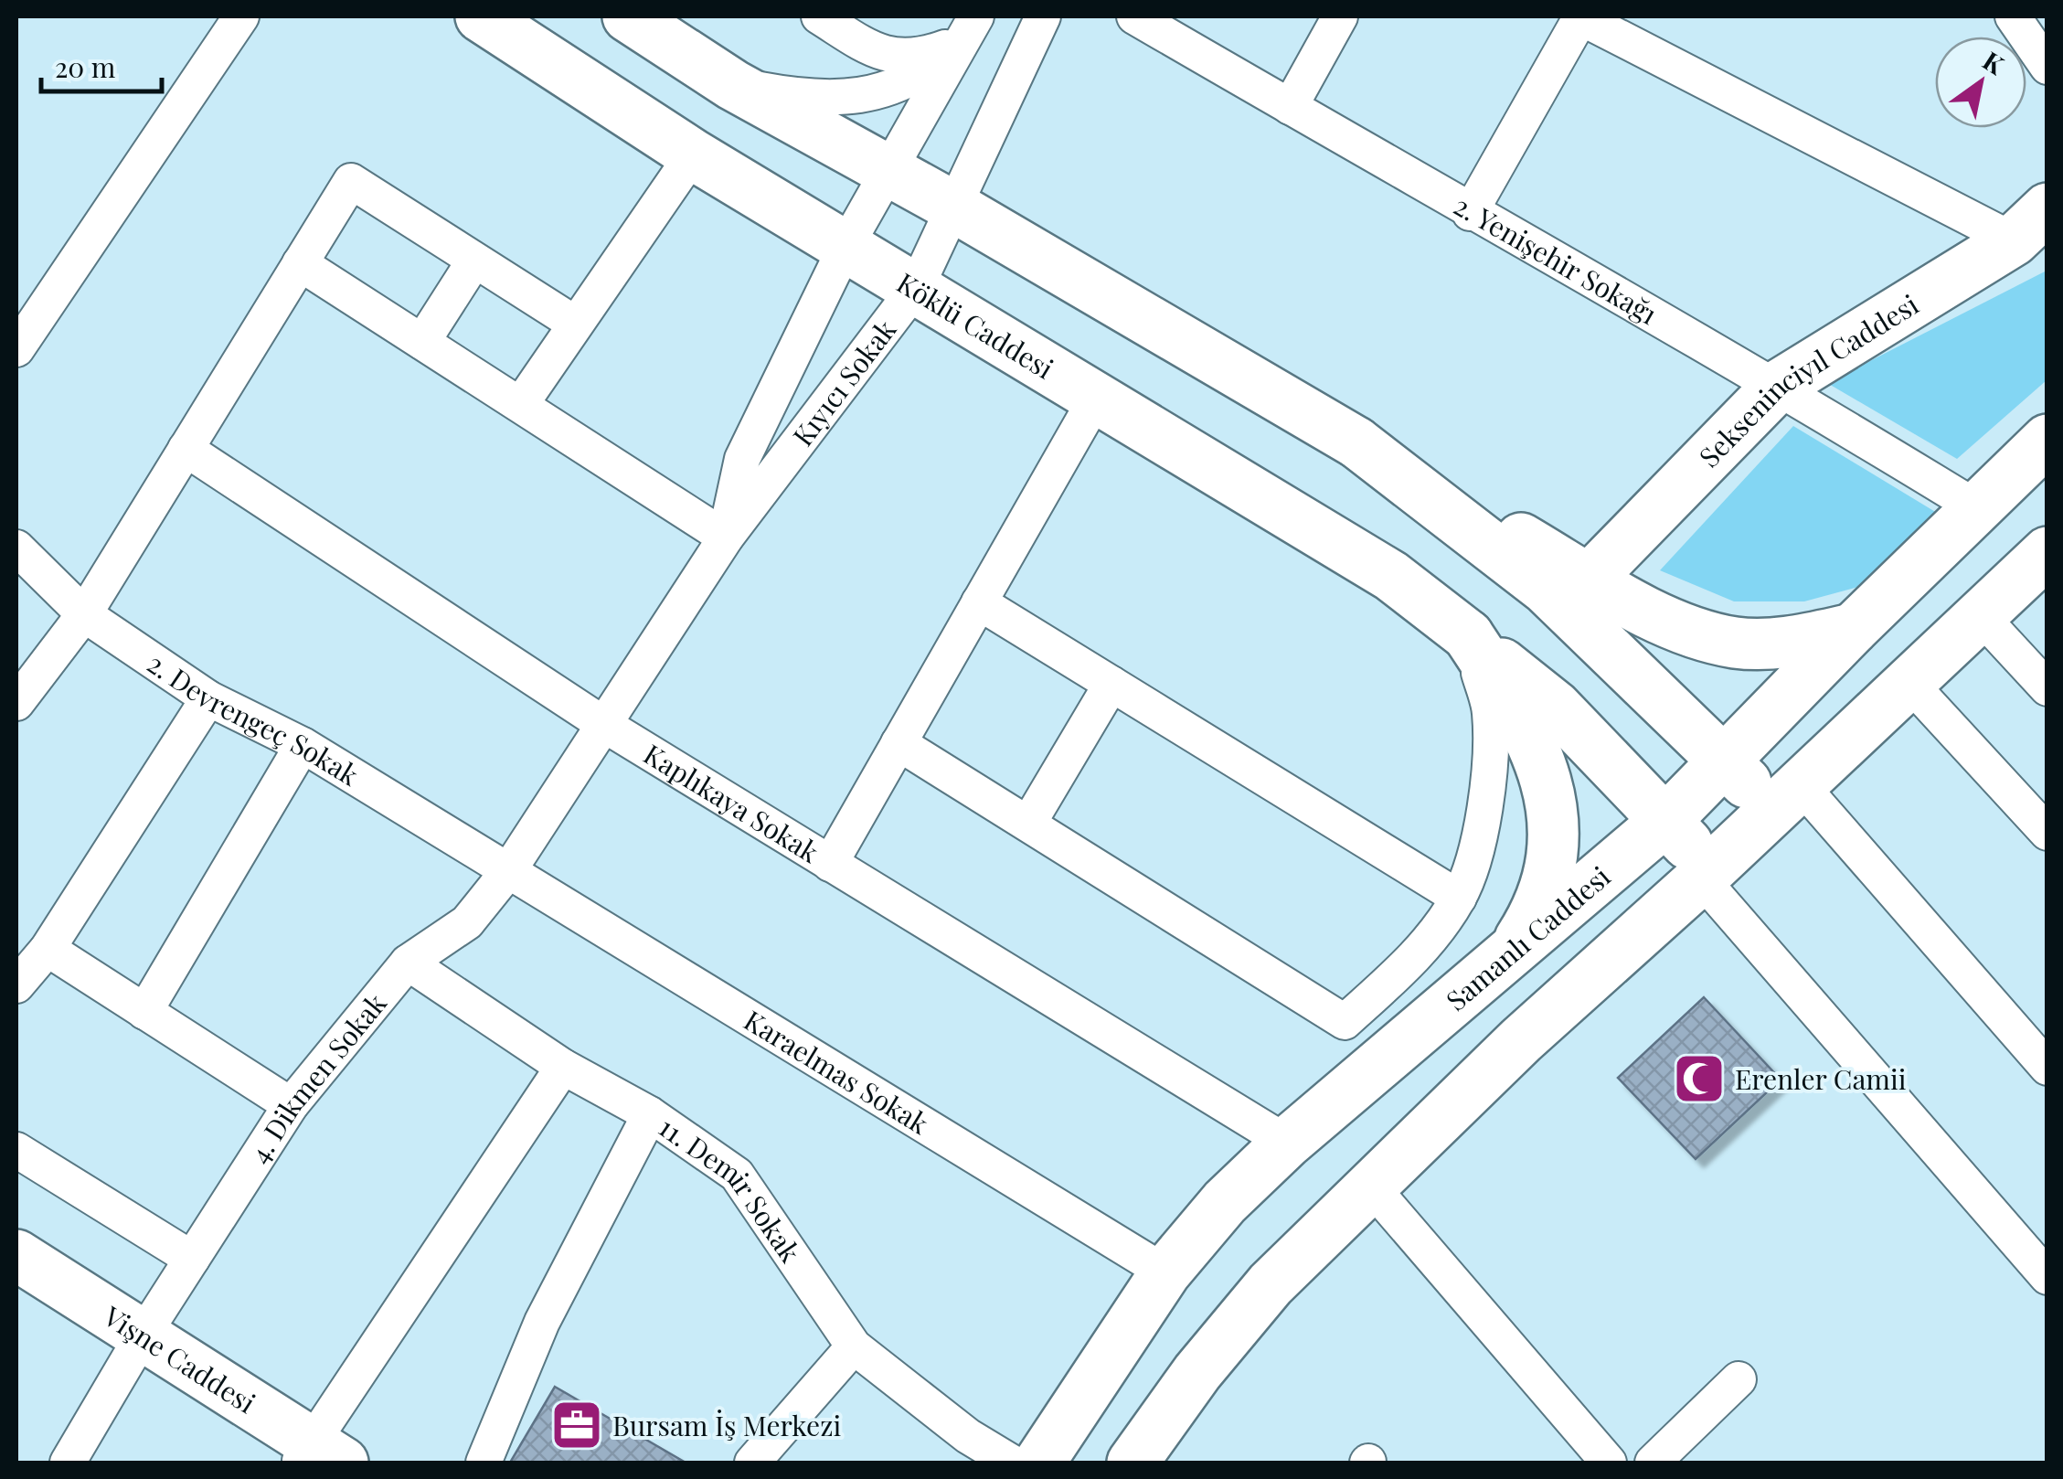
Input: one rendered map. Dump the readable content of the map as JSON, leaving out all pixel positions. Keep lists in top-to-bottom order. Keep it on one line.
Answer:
{"streets":{"main road":["Köklü Caddesi","Sekseninciyıl Caddesi","Samanlı Caddesi","Vişne Caddesi"],"street":["2. Yenişehir Sokağı","Kıyıcı Sokak","2. Devrengeç Sokak","Kaplıkaya Sokak","Karaelmas Sokak","4. Dikmen Sokak","11. Demir Sokak"]},"crossings":[["2. Yenişehir Sokağı","Sekseninciyıl Caddesi"],["2. Yenişehir Sokağı","Samanlı Caddesi"],["Köklü Caddesi","Kıyıcı Sokak"],["Köklü Caddesi","Samanlı Caddesi"],["Kıyıcı Sokak","Kaplıkaya Sokak"],["Kıyıcı Sokak","4. Dikmen Sokak"],["2. Devrengeç Sokak","Karaelmas Sokak"],["2. Devrengeç Sokak","4. Dikmen Sokak"],["Kaplıkaya Sokak","Samanlı Caddesi"],["Kaplıkaya Sokak","4. Dikmen Sokak"],["Samanlı Caddesi","Karaelmas Sokak"],["Karaelmas Sokak","4. Dikmen Sokak"],["4. Dikmen Sokak","11. Demir Sokak"],["4. Dikmen Sokak","Vişne Caddesi"]],"places":{"mosque":["Erenler Camii"],"office":["Bursam İş Merkezi"]},"scale_bar":"20 m","north":"top right"}
